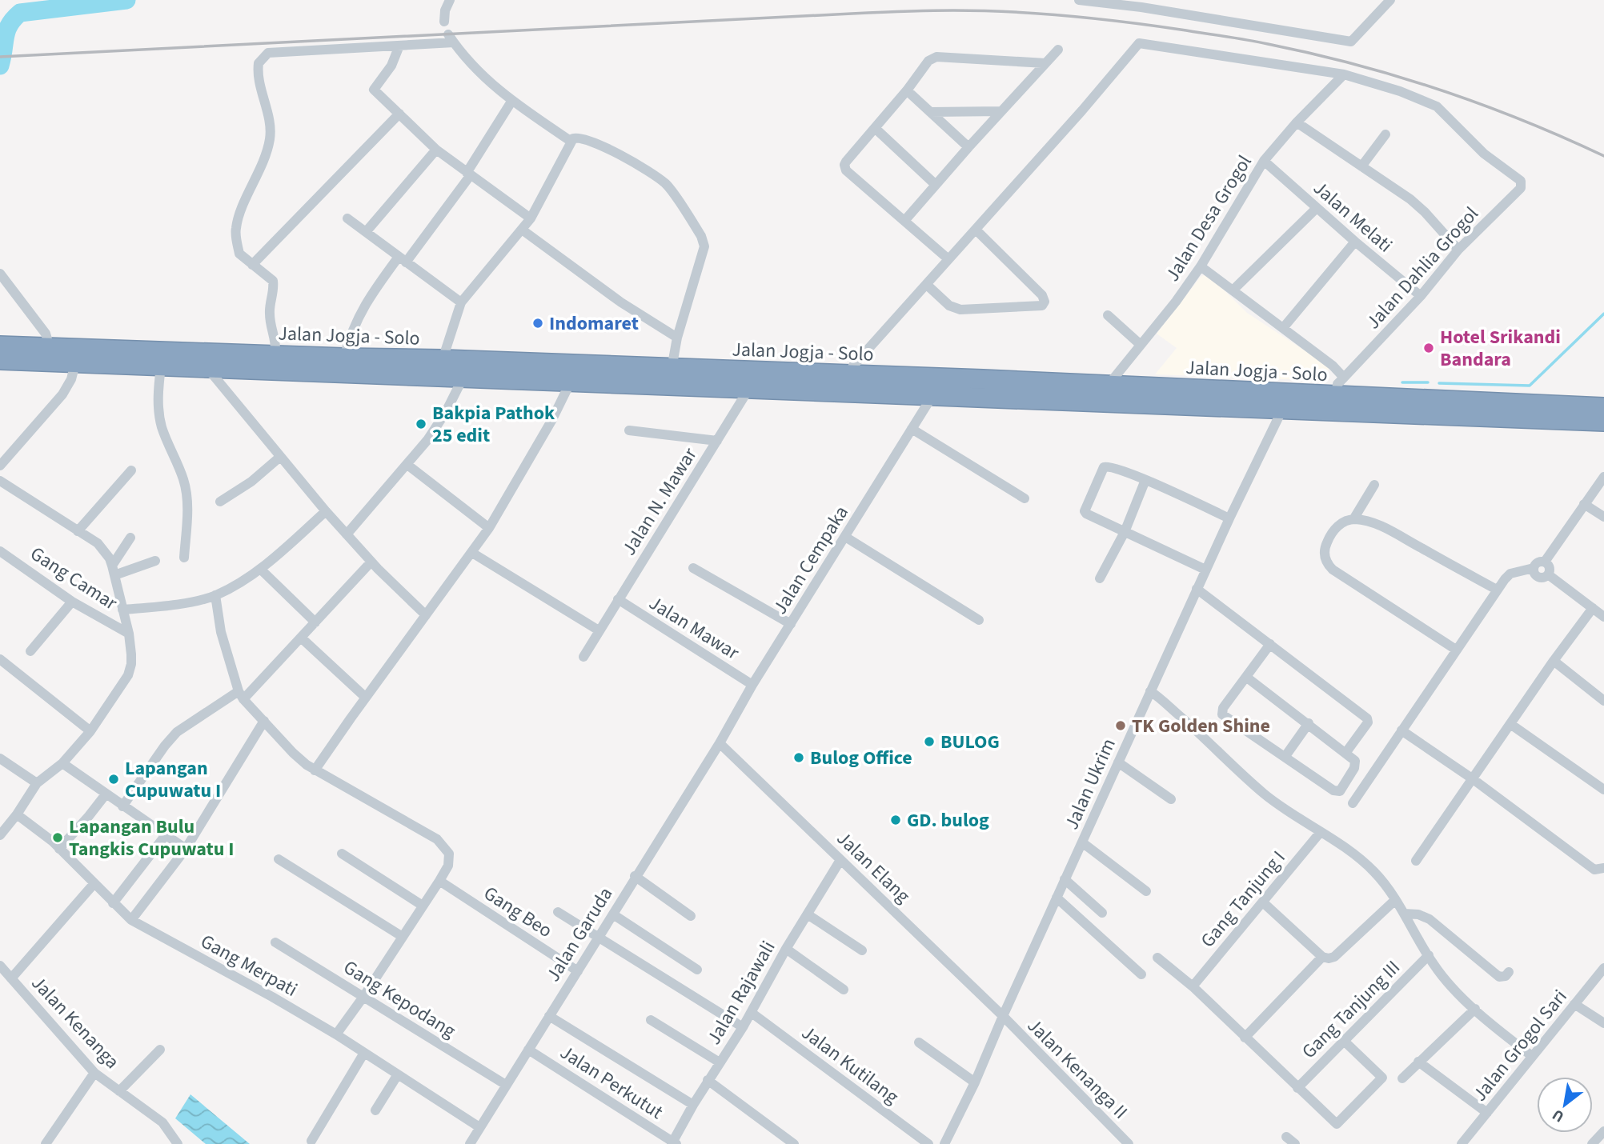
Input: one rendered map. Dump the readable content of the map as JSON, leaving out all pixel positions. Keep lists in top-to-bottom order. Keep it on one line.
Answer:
{"streets":{"highway":["Jalan Jogja - Solo"],"street":["Jalan Melati","Jalan Desa Grogol","Jalan Dahlia Grogol","Jalan N. Mawar","Jalan Cempaka","Gang Camar","Jalan Mawar","Jalan Ukrim","Jalan Elang","Gang Tanjung I","Gang Beo","Jalan Garuda","Gang Merpati","Jalan Rajawali","Gang Kepodang","Gang Tanjung III","Jalan Kenanga","Jalan Grogol Sari","Jalan Kutilang","Jalan Kenanga II","Jalan Perkutut"]},"crossings":[["Jalan Melati","Jalan Desa Grogol"],["Jalan Melati","Jalan Dahlia Grogol"],["Jalan Desa Grogol","Jalan Dahlia Grogol"],["Jalan Desa Grogol","Jalan Jogja - Solo"],["Jalan Jogja - Solo","Jalan N. Mawar"],["Jalan Jogja - Solo","Jalan Cempaka"],["Jalan Jogja - Solo","Jalan Ukrim"],["Jalan N. Mawar","Jalan Mawar"],["Jalan Cempaka","Jalan Mawar"],["Jalan Cempaka","Jalan Elang"],["Jalan Cempaka","Jalan Garuda"],["Jalan Ukrim","Jalan Elang"],["Jalan Ukrim","Jalan Kenanga II"],["Jalan Elang","Jalan Garuda"],["Jalan Elang","Jalan Rajawali"],["Jalan Elang","Jalan Kenanga II"],["Gang Beo","Jalan Garuda"],["Jalan Garuda","Gang Merpati"],["Jalan Garuda","Gang Kepodang"],["Jalan Garuda","Jalan Perkutut"],["Jalan Rajawali","Jalan Kutilang"],["Jalan Rajawali","Jalan Perkutut"]],"places":["Indomaret","Hotel Srikandi Bandara","Bakpia Pathok 25 edit","TK Golden Shine","BULOG","Bulog Office","Lapangan Cupuwatu I","GD. bulog","Lapangan Bulu Tangkis Cupuwatu I"],"north":"bottom left"}
